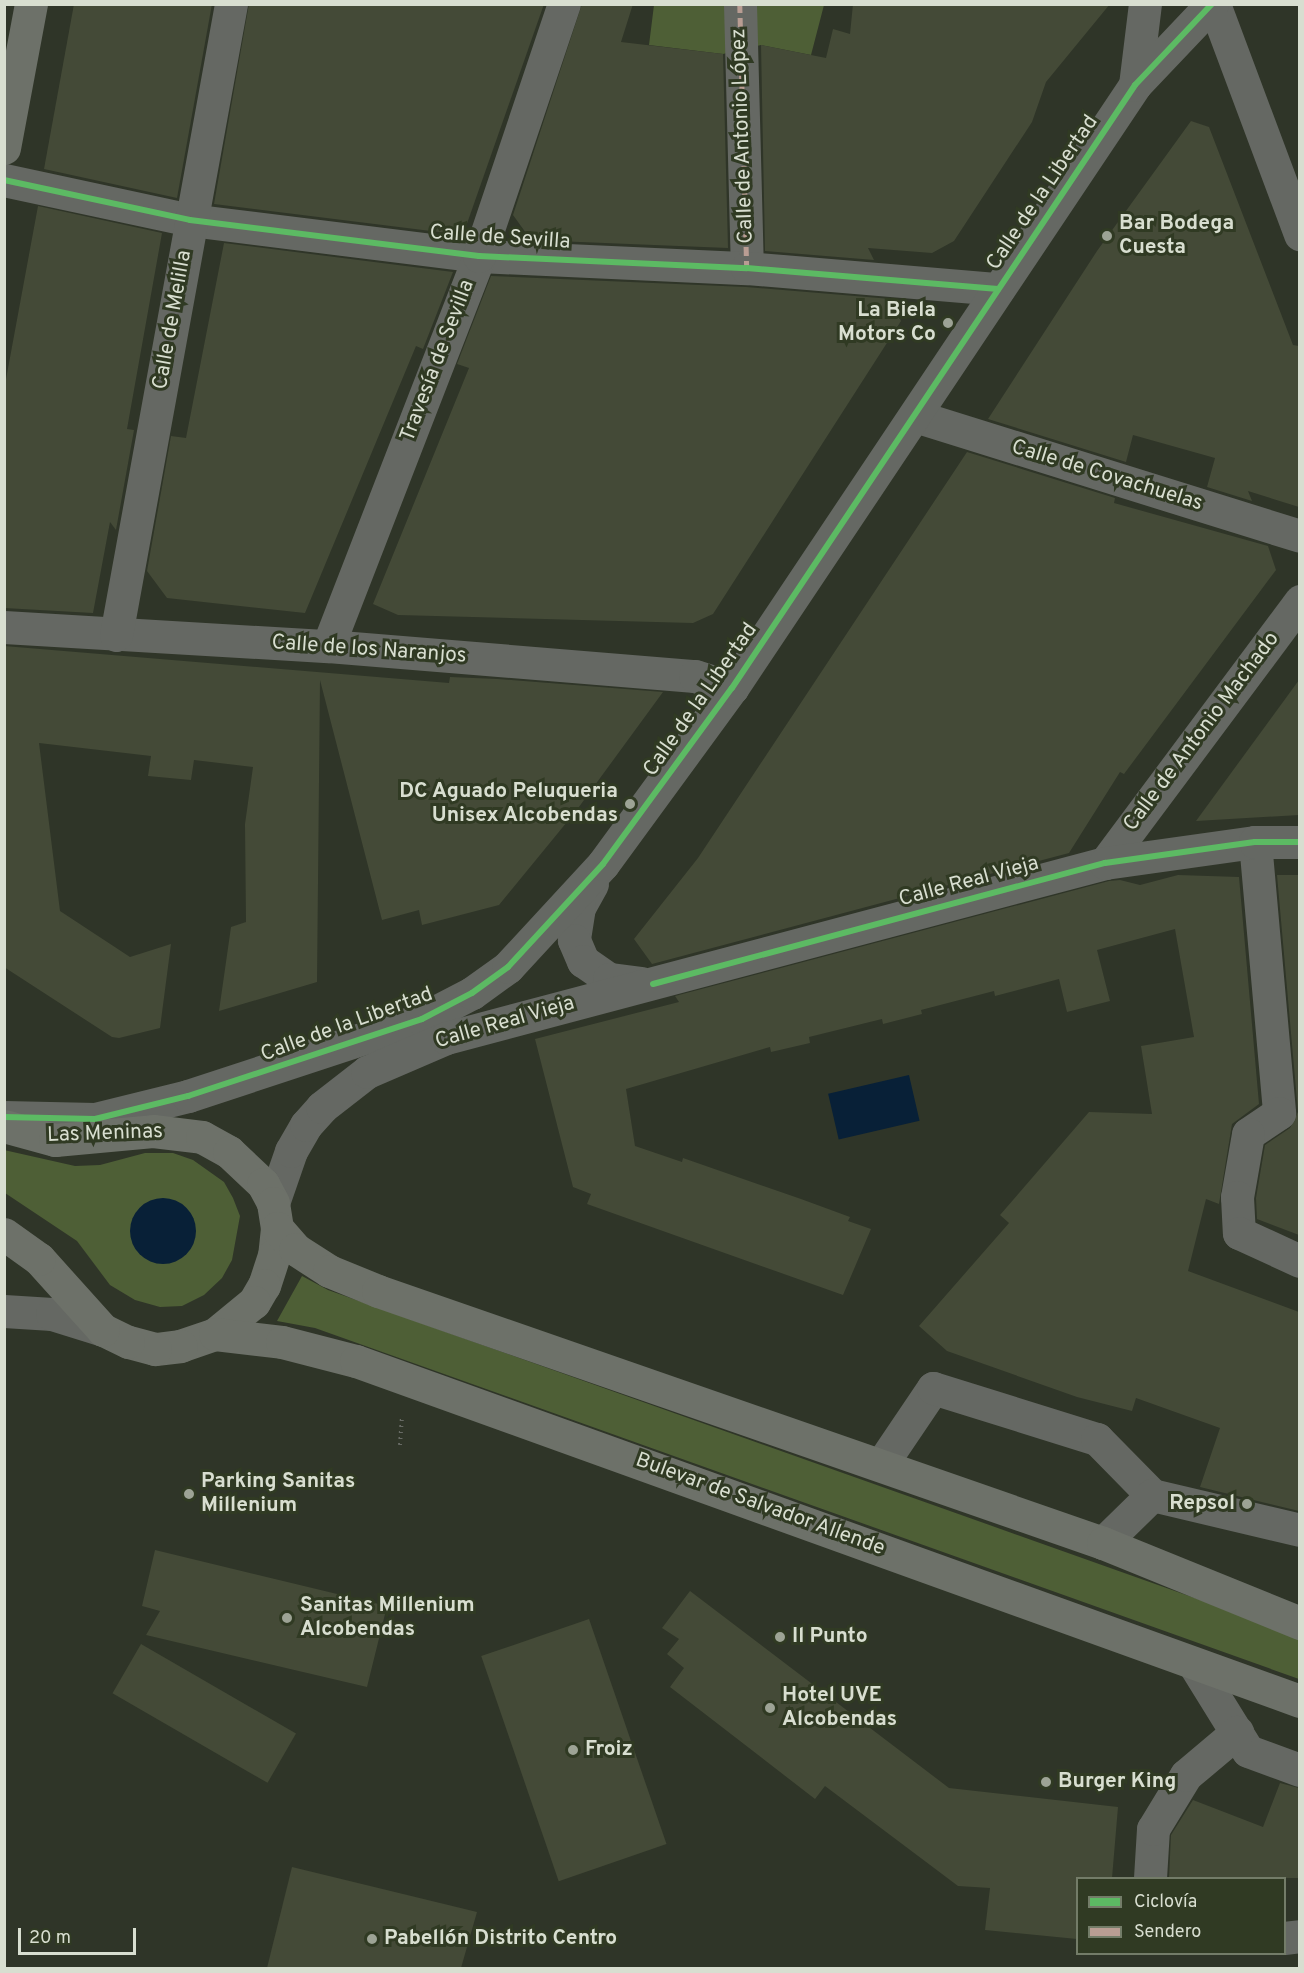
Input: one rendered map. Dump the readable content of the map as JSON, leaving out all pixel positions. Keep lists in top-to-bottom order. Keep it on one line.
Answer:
{"streets":{"main road":["Las Meninas","Bulevar de Salvador Allende"],"street":["Calle de Antonio López","Calle de la Libertad","Calle de Sevilla","Calle de Melilla","Travesía de Sevilla","Calle de Covachuelas","Calle de los Naranjos","Calle de Antonio Machado","Calle Real Vieja"]},"crossings":[["Calle de Antonio López","Calle de Sevilla"],["Calle de la Libertad","Calle de Sevilla"],["Calle de la Libertad","Calle de Covachuelas"],["Calle de la Libertad","Calle de los Naranjos"],["Calle de Sevilla","Calle de Melilla"],["Calle de Sevilla","Travesía de Sevilla"],["Calle de Melilla","Calle de los Naranjos"],["Travesía de Sevilla","Calle de los Naranjos"],["Calle de Antonio Machado","Calle Real Vieja"],["Calle Real Vieja","Las Meninas"]],"places":["Bar Bodega Cuesta","La Biela Motors Co","DC Aguado Peluqueria Unisex Alcobendas","Parking Sanitas Millenium","Repsol","Sanitas Millenium Alcobendas","Il Punto","Hotel UVE Alcobendas","Froiz","Burger King","Pabellón Distrito Centro"],"legend":["Ciclovía","Sendero"],"scale_bar":"20 m"}
